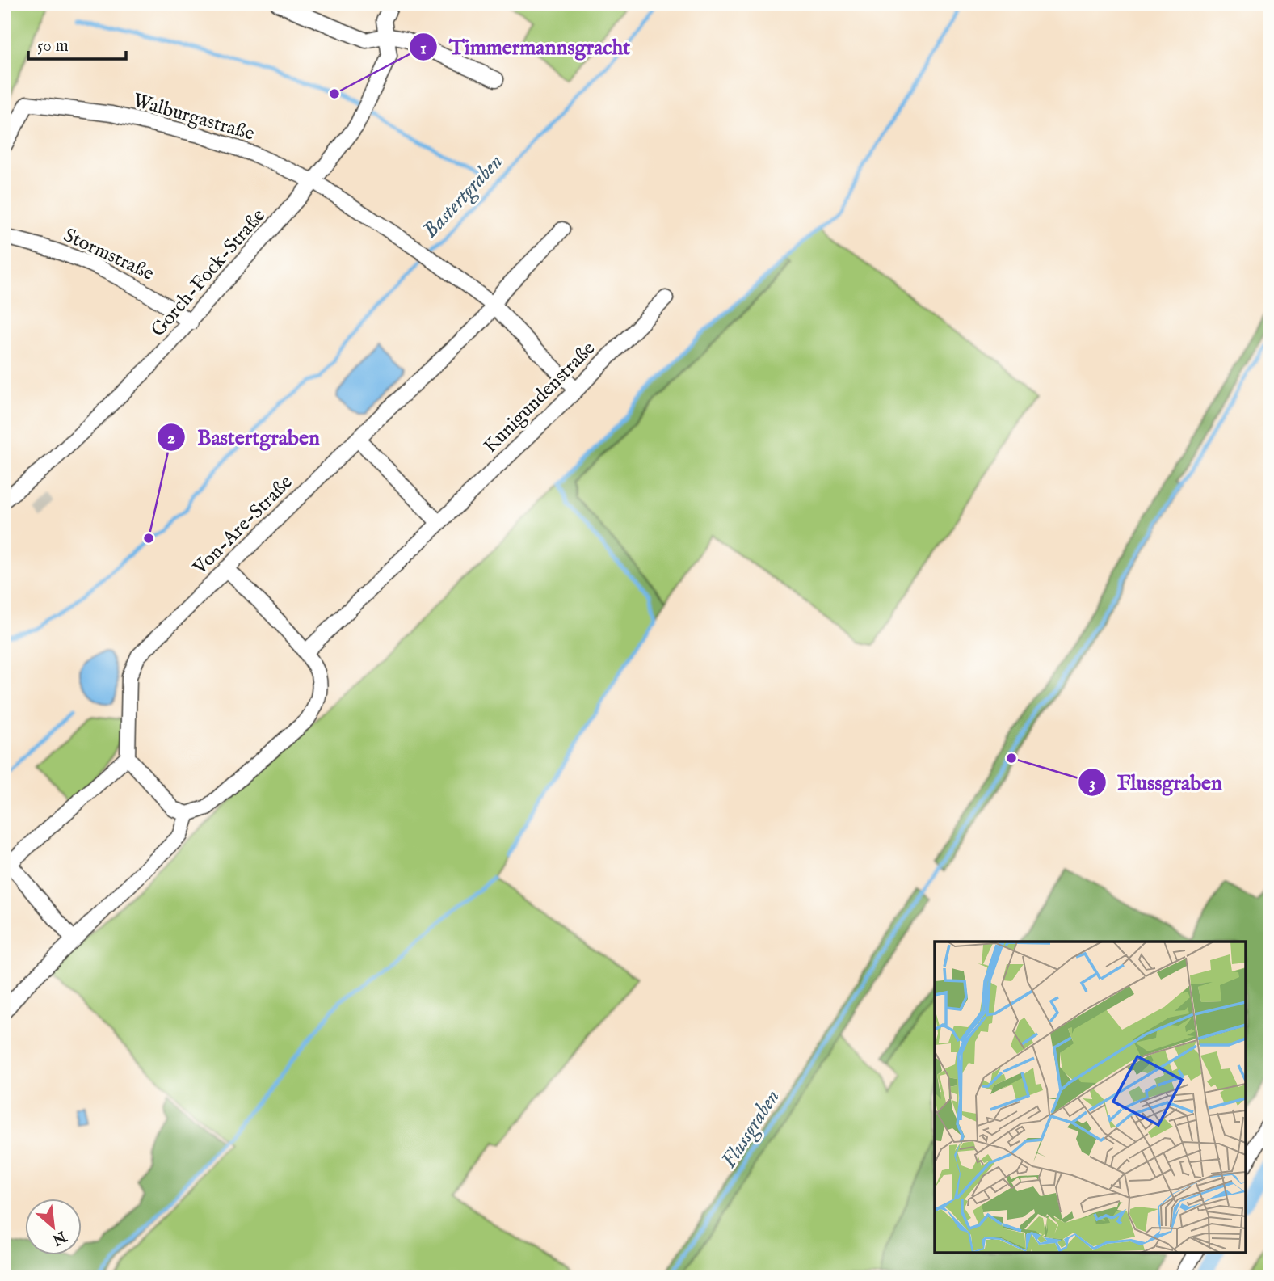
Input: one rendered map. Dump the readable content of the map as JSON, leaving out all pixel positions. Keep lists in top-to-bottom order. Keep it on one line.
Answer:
{"streets":{"street":["Walburgastraße","Stormstraße","Gorch-Fock-Straße","Kunigundenstraße","Von-Are-Straße"]},"crossings":[["Walburgastraße","Gorch-Fock-Straße"],["Walburgastraße","Kunigundenstraße"],["Walburgastraße","Von-Are-Straße"],["Stormstraße","Gorch-Fock-Straße"]],"water":["Bastertgraben","Flussgraben"],"places":["Timmermannsgracht","Bastertgraben","Flussgraben"],"scale_bar":"50 m","north":"bottom right"}
